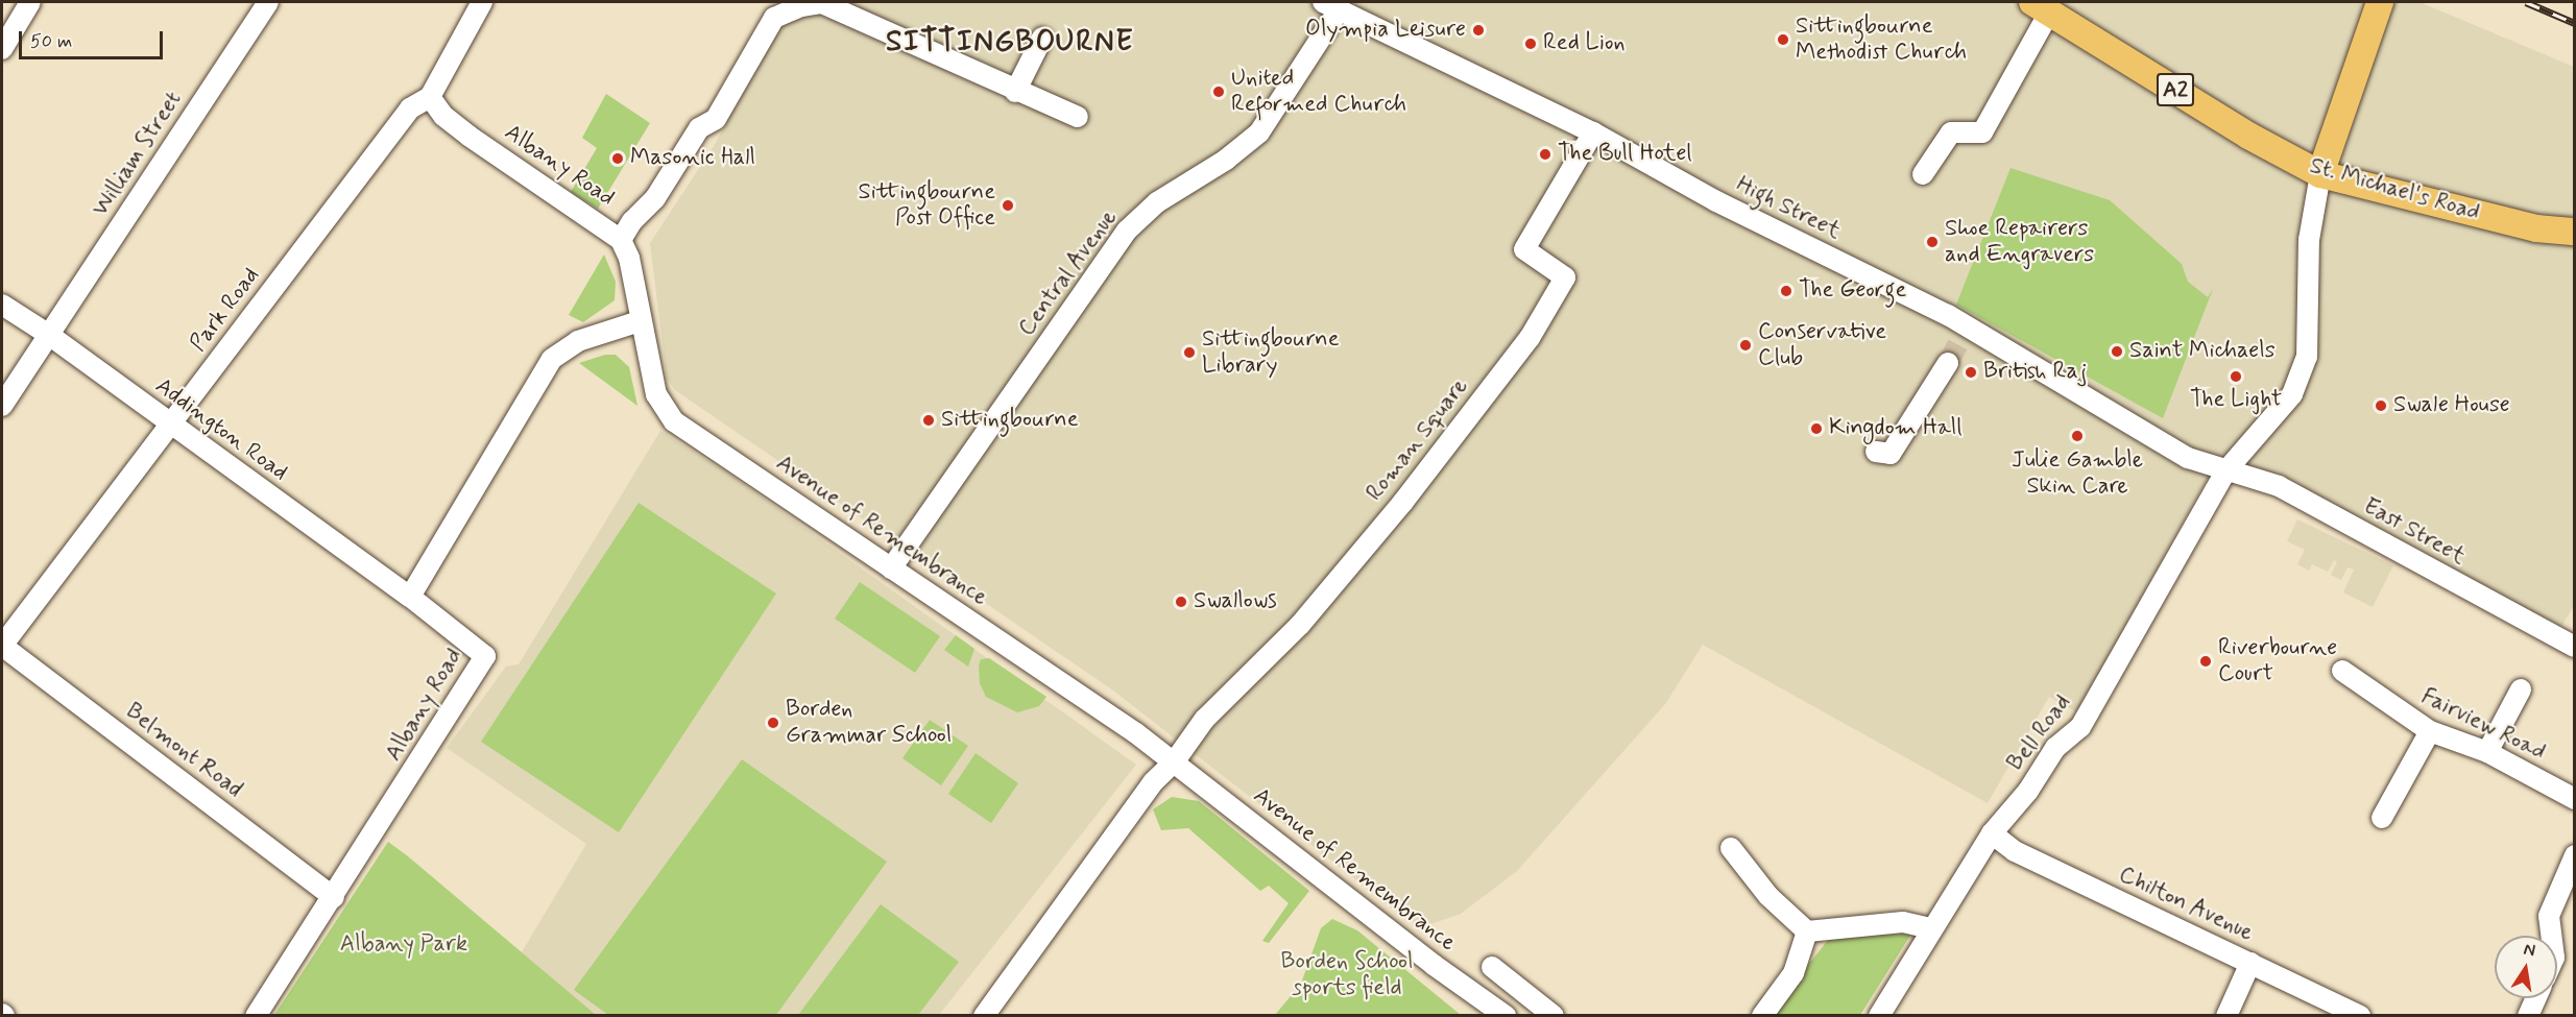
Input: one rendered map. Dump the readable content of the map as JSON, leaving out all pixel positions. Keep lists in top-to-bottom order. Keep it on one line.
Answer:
{"streets":{"main road":["A2","St. Michael's Road"],"street":["William Street","Albany Road","High Street","Central Avenue","Park Road","Addington Road","Roman Square","Avenue of Remembrance","East Street","Fairview Road","Bell Road","Belmont Road","Chilton Avenue"]},"crossings":[["William Street","Addington Road"],["Albany Road","Park Road"],["Albany Road","Addington Road"],["Albany Road","Avenue of Remembrance"],["Albany Road","Belmont Road"],["St. Michael's Road","Bell Road"],["High Street","Central Avenue"],["High Street","Roman Square"],["High Street","East Street"],["High Street","Bell Road"],["Central Avenue","Avenue of Remembrance"],["Park Road","Addington Road"],["Park Road","Belmont Road"],["Roman Square","Avenue of Remembrance"],["East Street","Bell Road"],["Bell Road","Chilton Avenue"]],"districts":["SITTINGBOURNE"],"parks":["Albany Park","Borden School sports field"],"places":["Olympia Leisure","Sittingbourne Methodist Church","Red Lion","United Reformed Church","The Bull Hotel","Masonic Hall","Sittingbourne Post Office","Shoe Repairers and Engravers","The George","Conservative Club","Saint Michaels","Sittingbourne Library","British Raj","The Light","Swale House","Sittingbourne","Kingdom Hall","Julie Gamble Skin Care","Swallows","Riverbourne Court","Borden Grammar School"],"scale_bar":"50 m","north":"top"}
